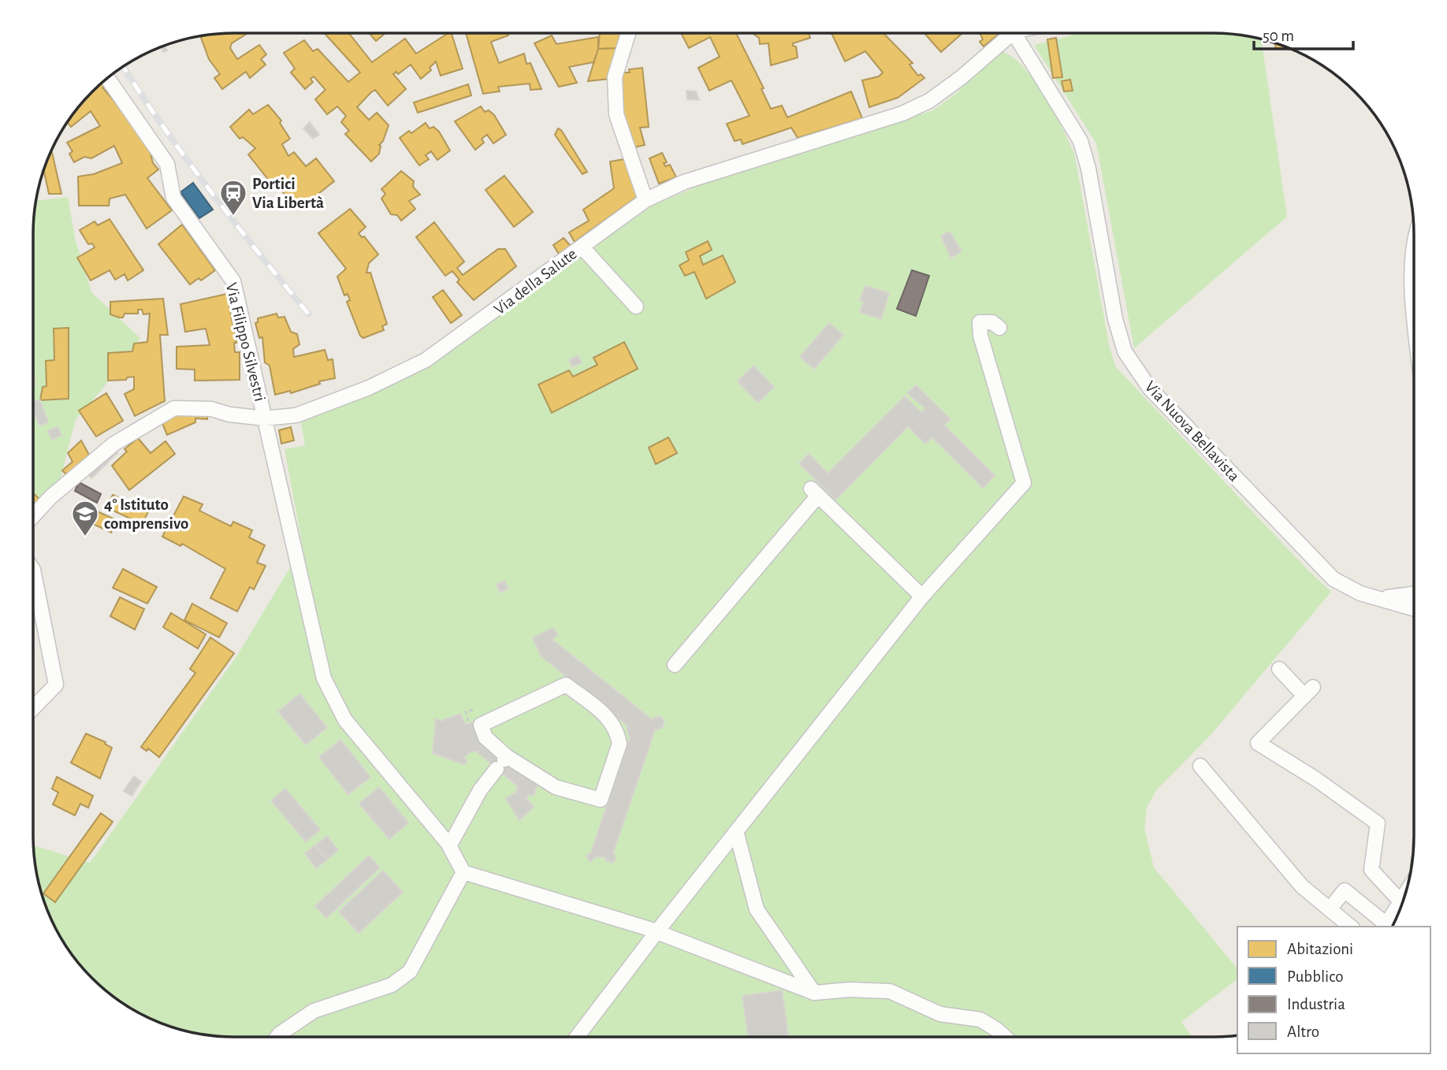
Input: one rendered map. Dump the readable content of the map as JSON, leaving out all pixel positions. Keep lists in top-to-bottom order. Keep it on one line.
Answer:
{"streets":{"street":["Via della Salute","Via Filippo Silvestri","Via Nuova Bellavista"]},"crossings":[["Via della Salute","Via Filippo Silvestri"]],"places":{"station":["Portici Via Libertà"],"school or university":["4° Istituto comprensivo"]},"legend":["Abitazioni","Pubblico","Industria","Altro"],"scale_bar":"50 m"}
